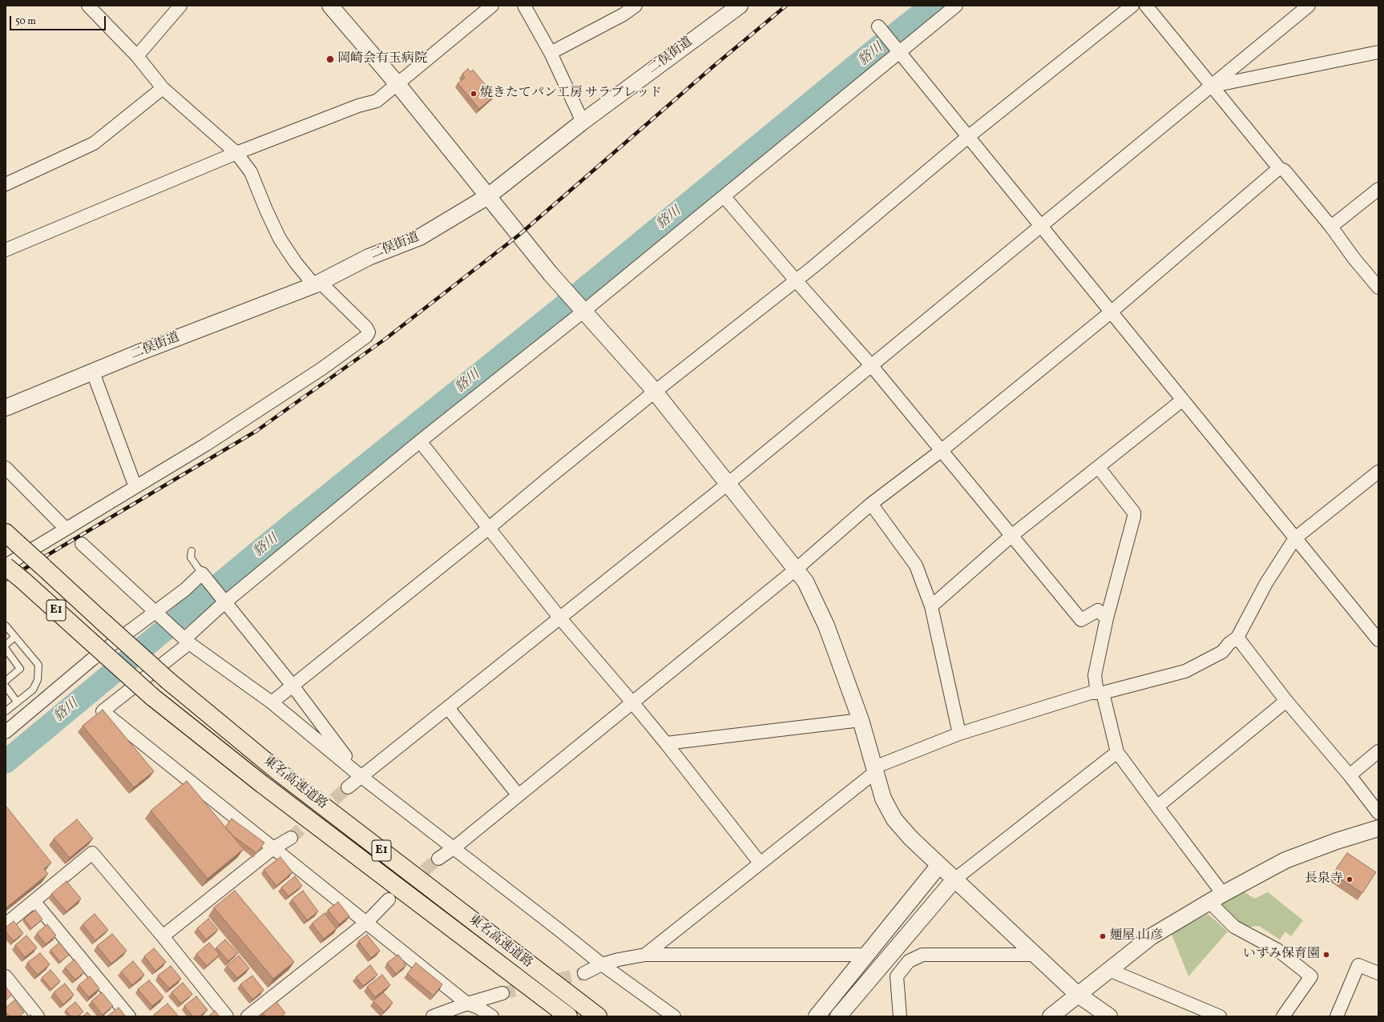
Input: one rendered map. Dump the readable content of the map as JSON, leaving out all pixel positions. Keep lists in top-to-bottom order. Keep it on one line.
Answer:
{"streets":{"highway":["E1","東名高速道路"],"street":["二俣街道"]},"water":["貉川"],"places":["岡崎会有玉病院","焼きたてパン工房 サラブレッド","長泉寺","麺屋 山彦","いずみ保育園"],"scale_bar":"50 m"}
